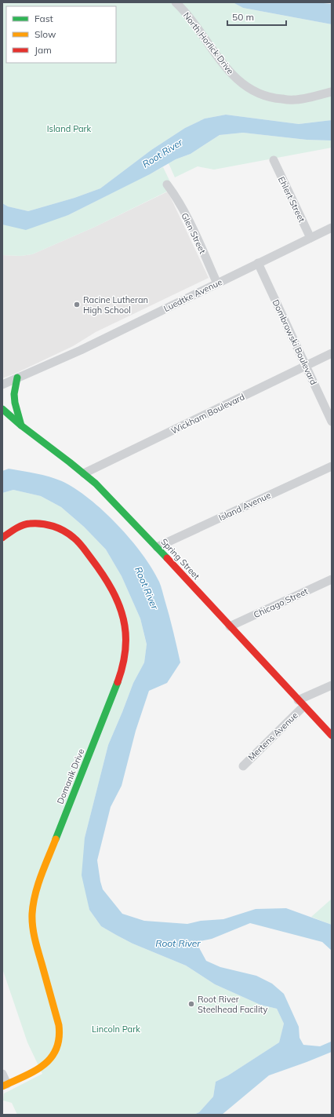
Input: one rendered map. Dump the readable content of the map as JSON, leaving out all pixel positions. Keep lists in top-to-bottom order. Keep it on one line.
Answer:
{"streets":{"street":["North Horlick Drive","Ehlert Street","Glen Street","Luedtke Avenue","Dombrowski Boulevard","Wickham Boulevard","Island Avenue","Spring Street","Chicago Street","Mertens Avenue","Domanik Drive"]},"crossings":[["Ehlert Street","Luedtke Avenue"],["Glen Street","Luedtke Avenue"],["Luedtke Avenue","Dombrowski Boulevard"],["Dombrowski Boulevard","Wickham Boulevard"],["Wickham Boulevard","Spring Street"],["Island Avenue","Spring Street"],["Spring Street","Chicago Street"],["Spring Street","Mertens Avenue"]],"water":["Root River"],"parks":["Island Park","Lincoln Park"],"places":["Racine Lutheran High School","Root River Steelhead Facility"],"legend":["Fast","Slow","Jam"],"scale_bar":"50 m"}
